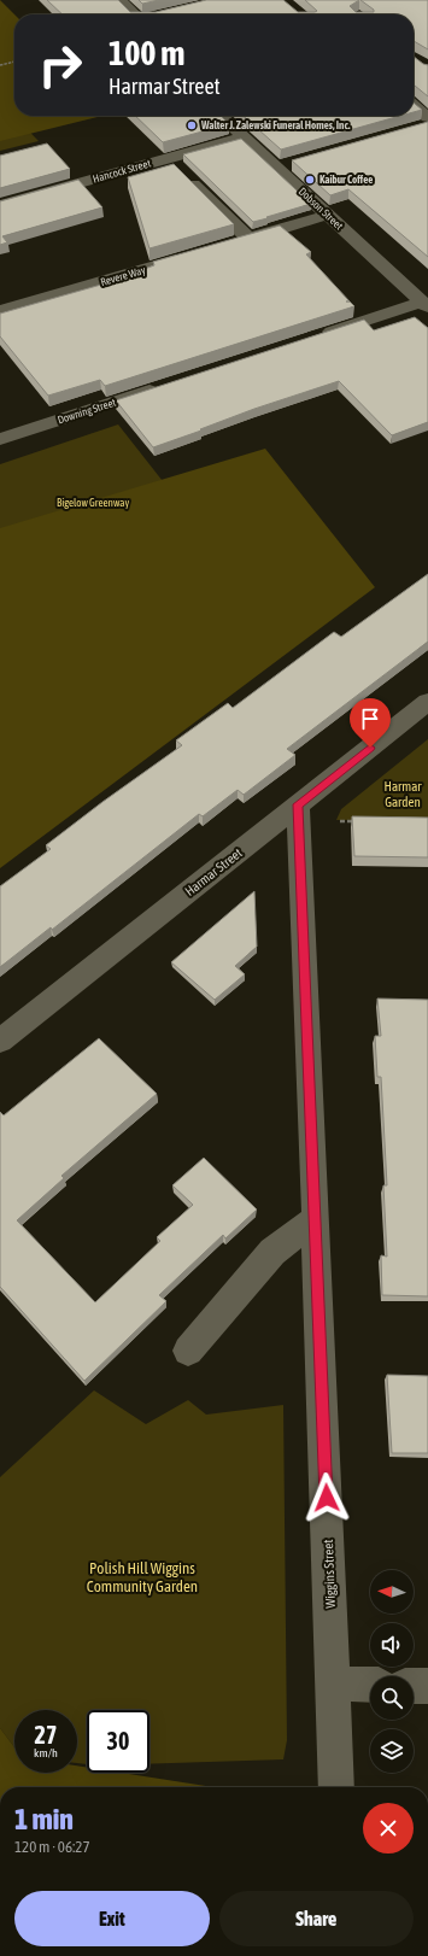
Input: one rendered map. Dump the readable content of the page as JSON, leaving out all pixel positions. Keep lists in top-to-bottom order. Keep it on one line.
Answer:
{"streets":{"street":["Hancock Street","Dobson Street","Revere Way","Downing Street","Harmar Street","Wiggins Street"]},"crossings":[["Hancock Street","Dobson Street"],["Harmar Street","Wiggins Street"]],"parks":["Bigelow Greenway","Harmar Garden","Polish Hill Wiggins Community Garden"],"places":["Walter J. Zalewski Funeral Homes, Inc.","Kaibur Coffee"],"north":"left","page":{"turn":["100 m","Harmar Street"],"speed":"27 km/h","limit":"30","heading":["1 min","120 m · 06:27"],"buttons":["Exit","Share"]}}
